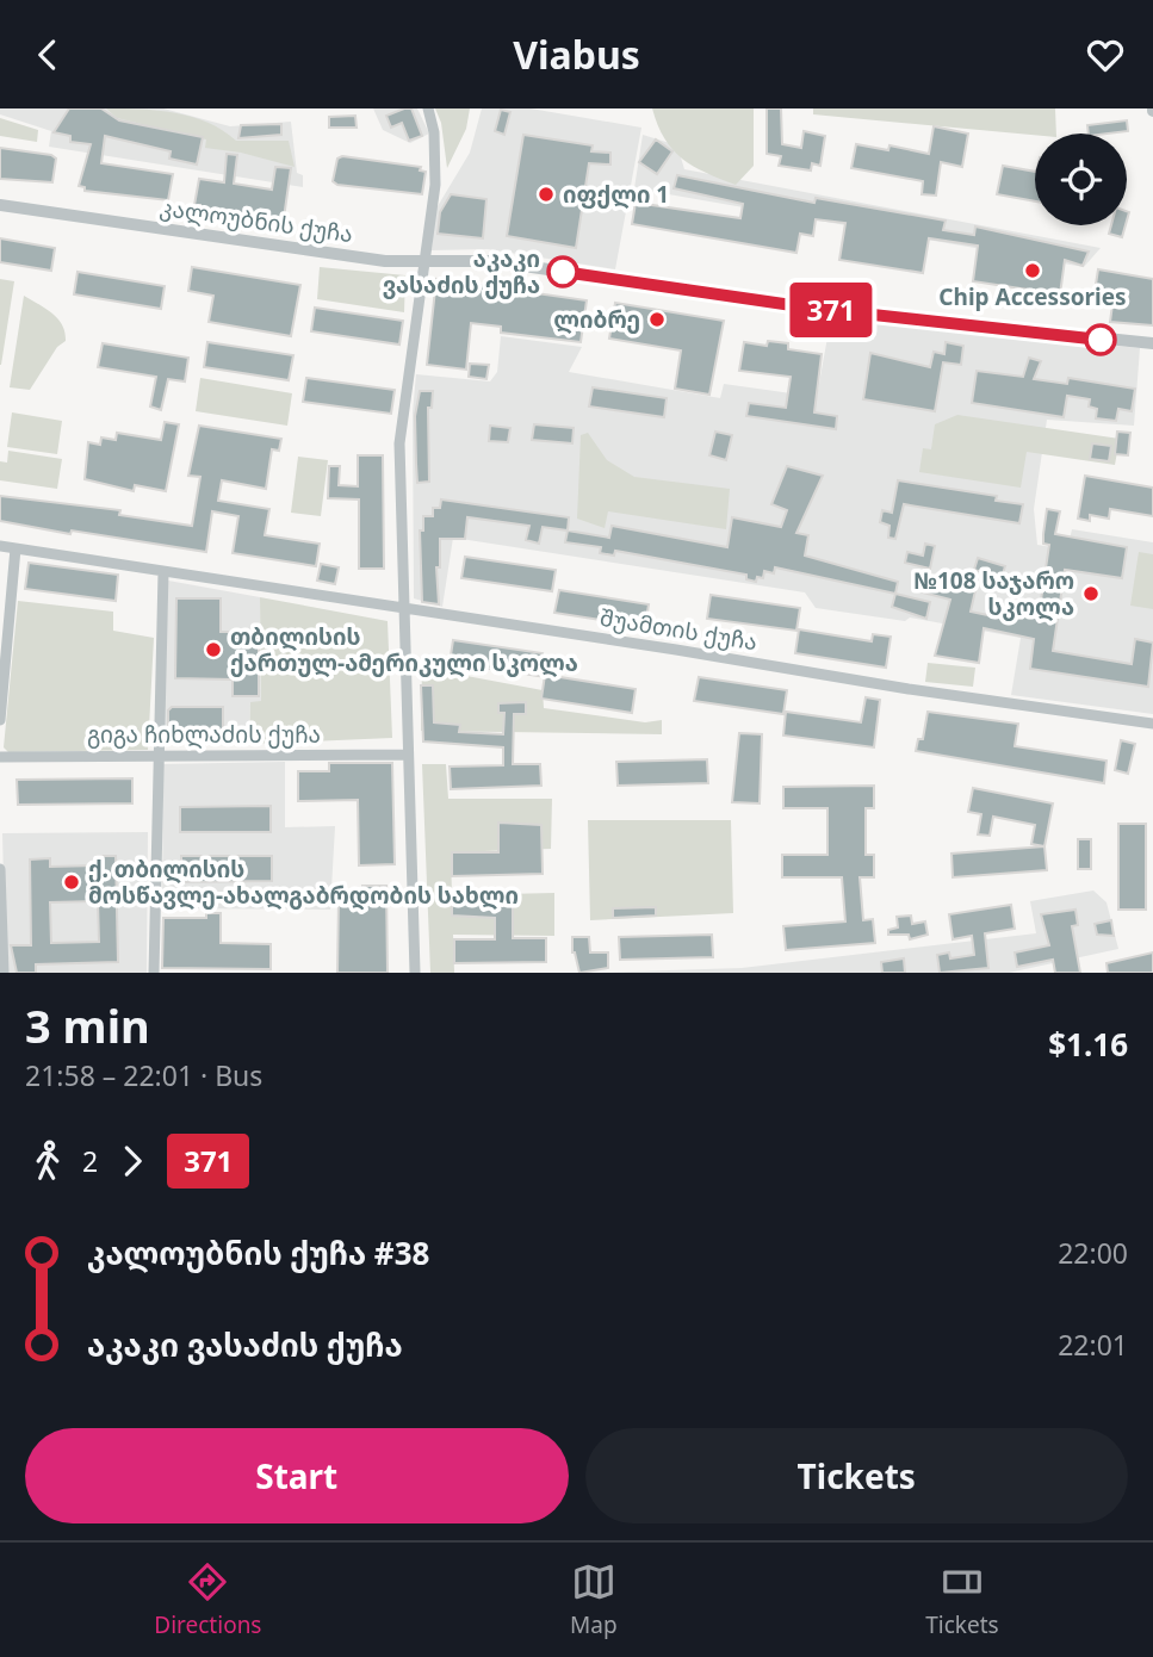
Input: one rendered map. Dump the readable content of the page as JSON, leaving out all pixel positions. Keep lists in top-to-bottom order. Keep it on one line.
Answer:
{"streets":{"street":["კალოუბნის ქუჩა","შუამთის ქუჩა","გიგა ჩიხლაძის ქუჩა"]},"places":["იფქლი 1","Chip Accessories","აკაკი ვასაძის ქუჩა","ლიბრე","№108 საჯარო სკოლა","თბილისის ქართულ-ამერიკული სკოლა","ქ. თბილისის მოსწავლე-ახალგაბრდობის სახლი"],"lines":["bus line 371"],"page":{"header":"Viabus","on_map":"371","heading":["3 min","21:58 – 22:01 · Bus","$1.16"],"legs":["2","371"],"list":[{"name":"კალოუბნის ქუჩა #38","value":"22:00"},{"name":"აკაკი ვასაძის ქუჩა","value":"22:01"}],"buttons":["Start","Tickets"],"tabs":["Directions","Map","Tickets"]}}
